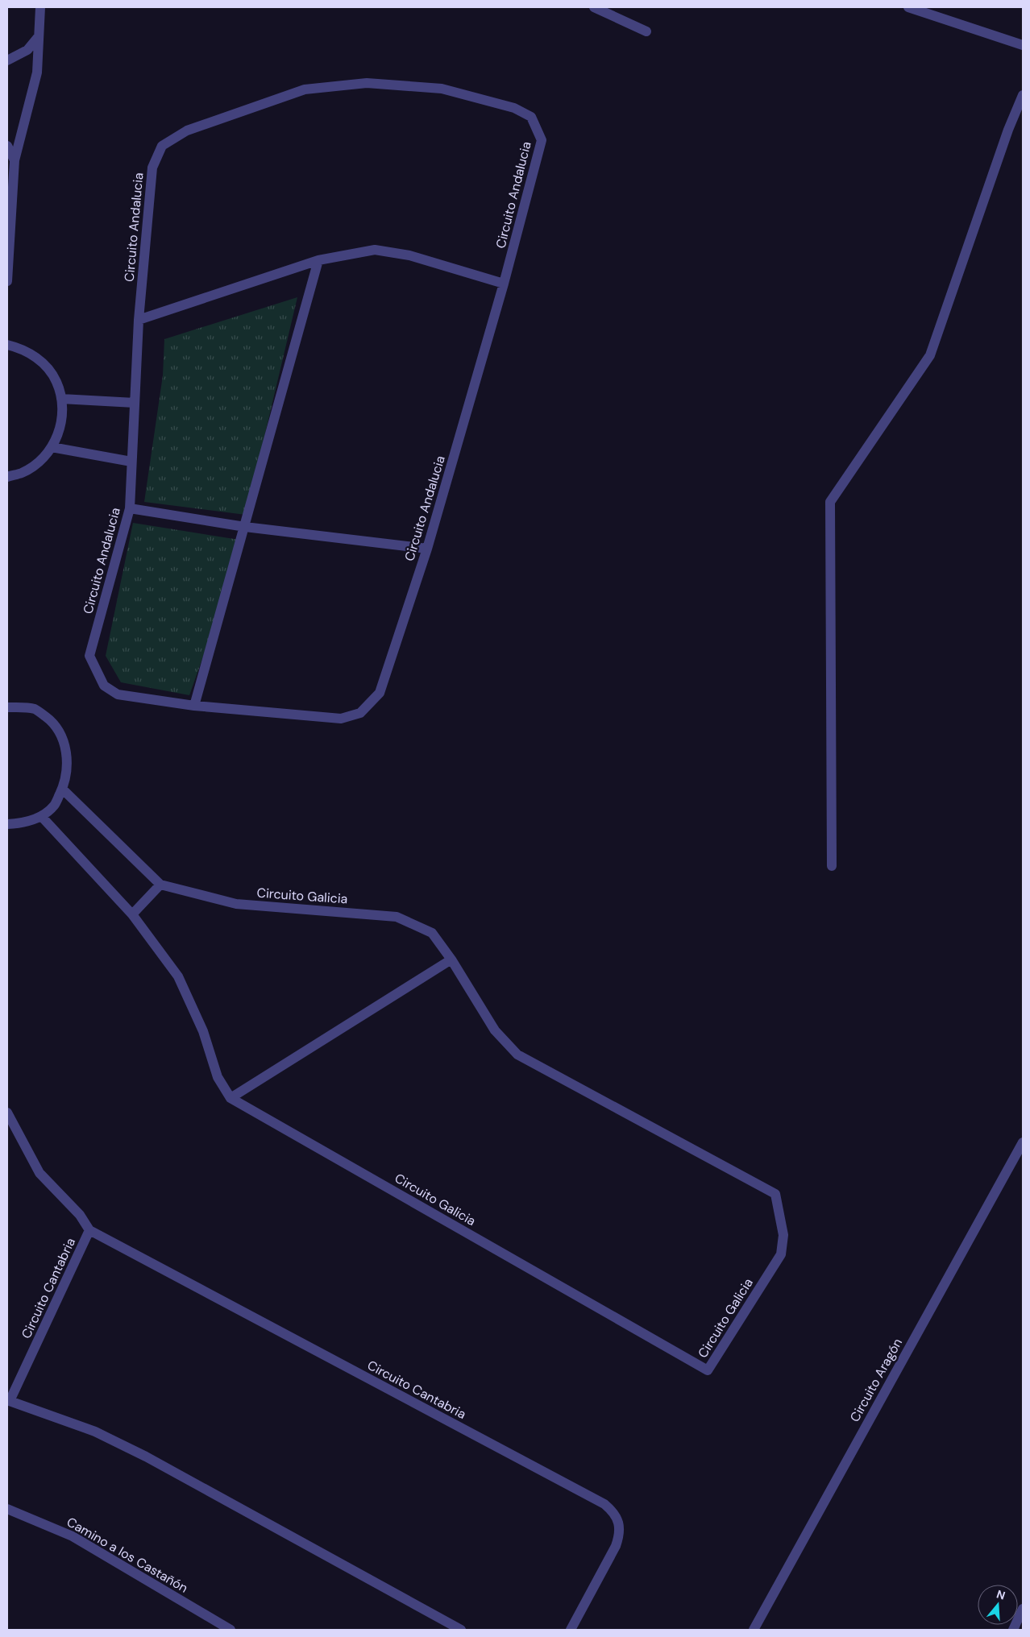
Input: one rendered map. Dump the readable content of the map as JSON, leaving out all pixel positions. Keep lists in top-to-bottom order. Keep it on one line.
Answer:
{"streets":{"street":["Circuito Andalucia","Circuito Galicia","Circuito Cantabria","Circuito Aragón","Camino a los Castañón"]},"north":"top"}
